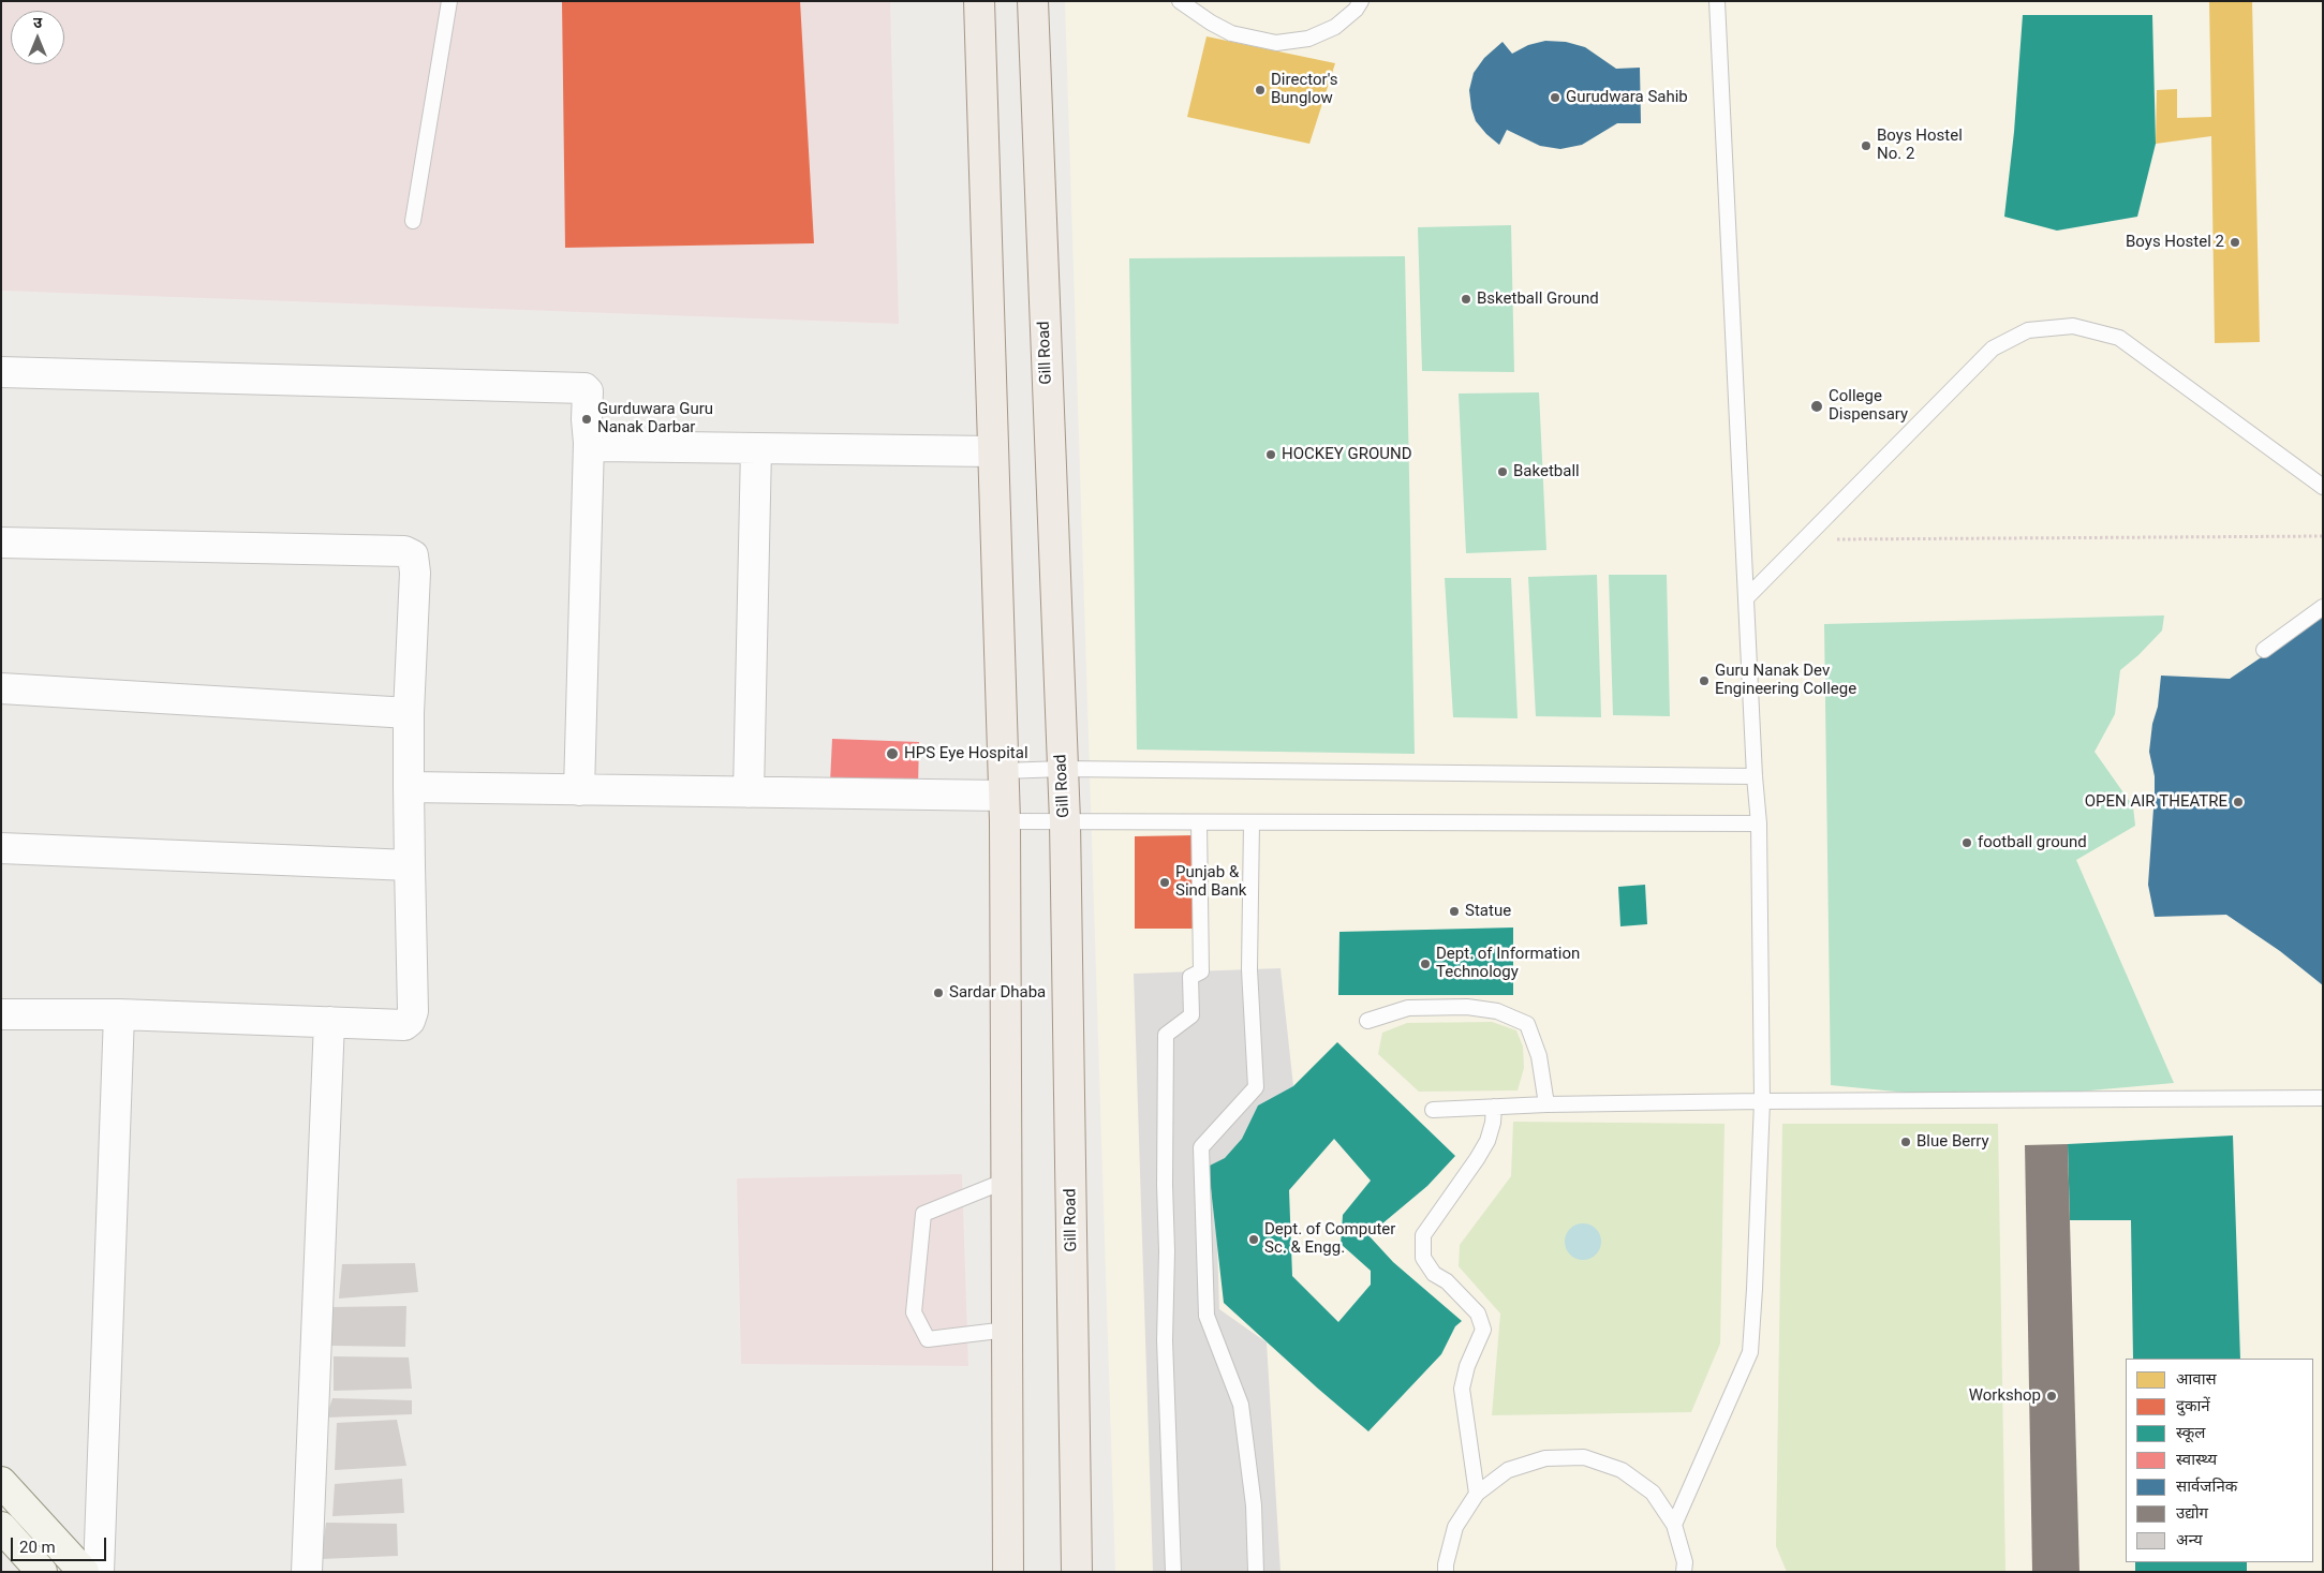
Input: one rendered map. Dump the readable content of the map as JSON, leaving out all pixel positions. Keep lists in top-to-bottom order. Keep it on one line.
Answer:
{"streets":{"main road":["Gill Road"]},"places":["Director's Bunglow","Gurudwara Sahib","Boys Hostel No. 2","Boys Hostel 2","Bsketball Ground","College Dispensary","Gurduwara Guru Nanak Darbar","HOCKEY GROUND","Baketball","Guru Nanak Dev Engineering College","HPS Eye Hospital","OPEN AIR THEATRE","football ground","Punjab & Sind Bank","Statue","Dept. of Information Technology","Sardar Dhaba","Blue Berry","Dept. of Computer Sc. & Engg.","Workshop"],"legend":["आवास","दुकानें","स्कूल","स्वास्थ्य","सार्वजनिक","उद्योग","अन्य"],"scale_bar":"20 m","north":"top"}
